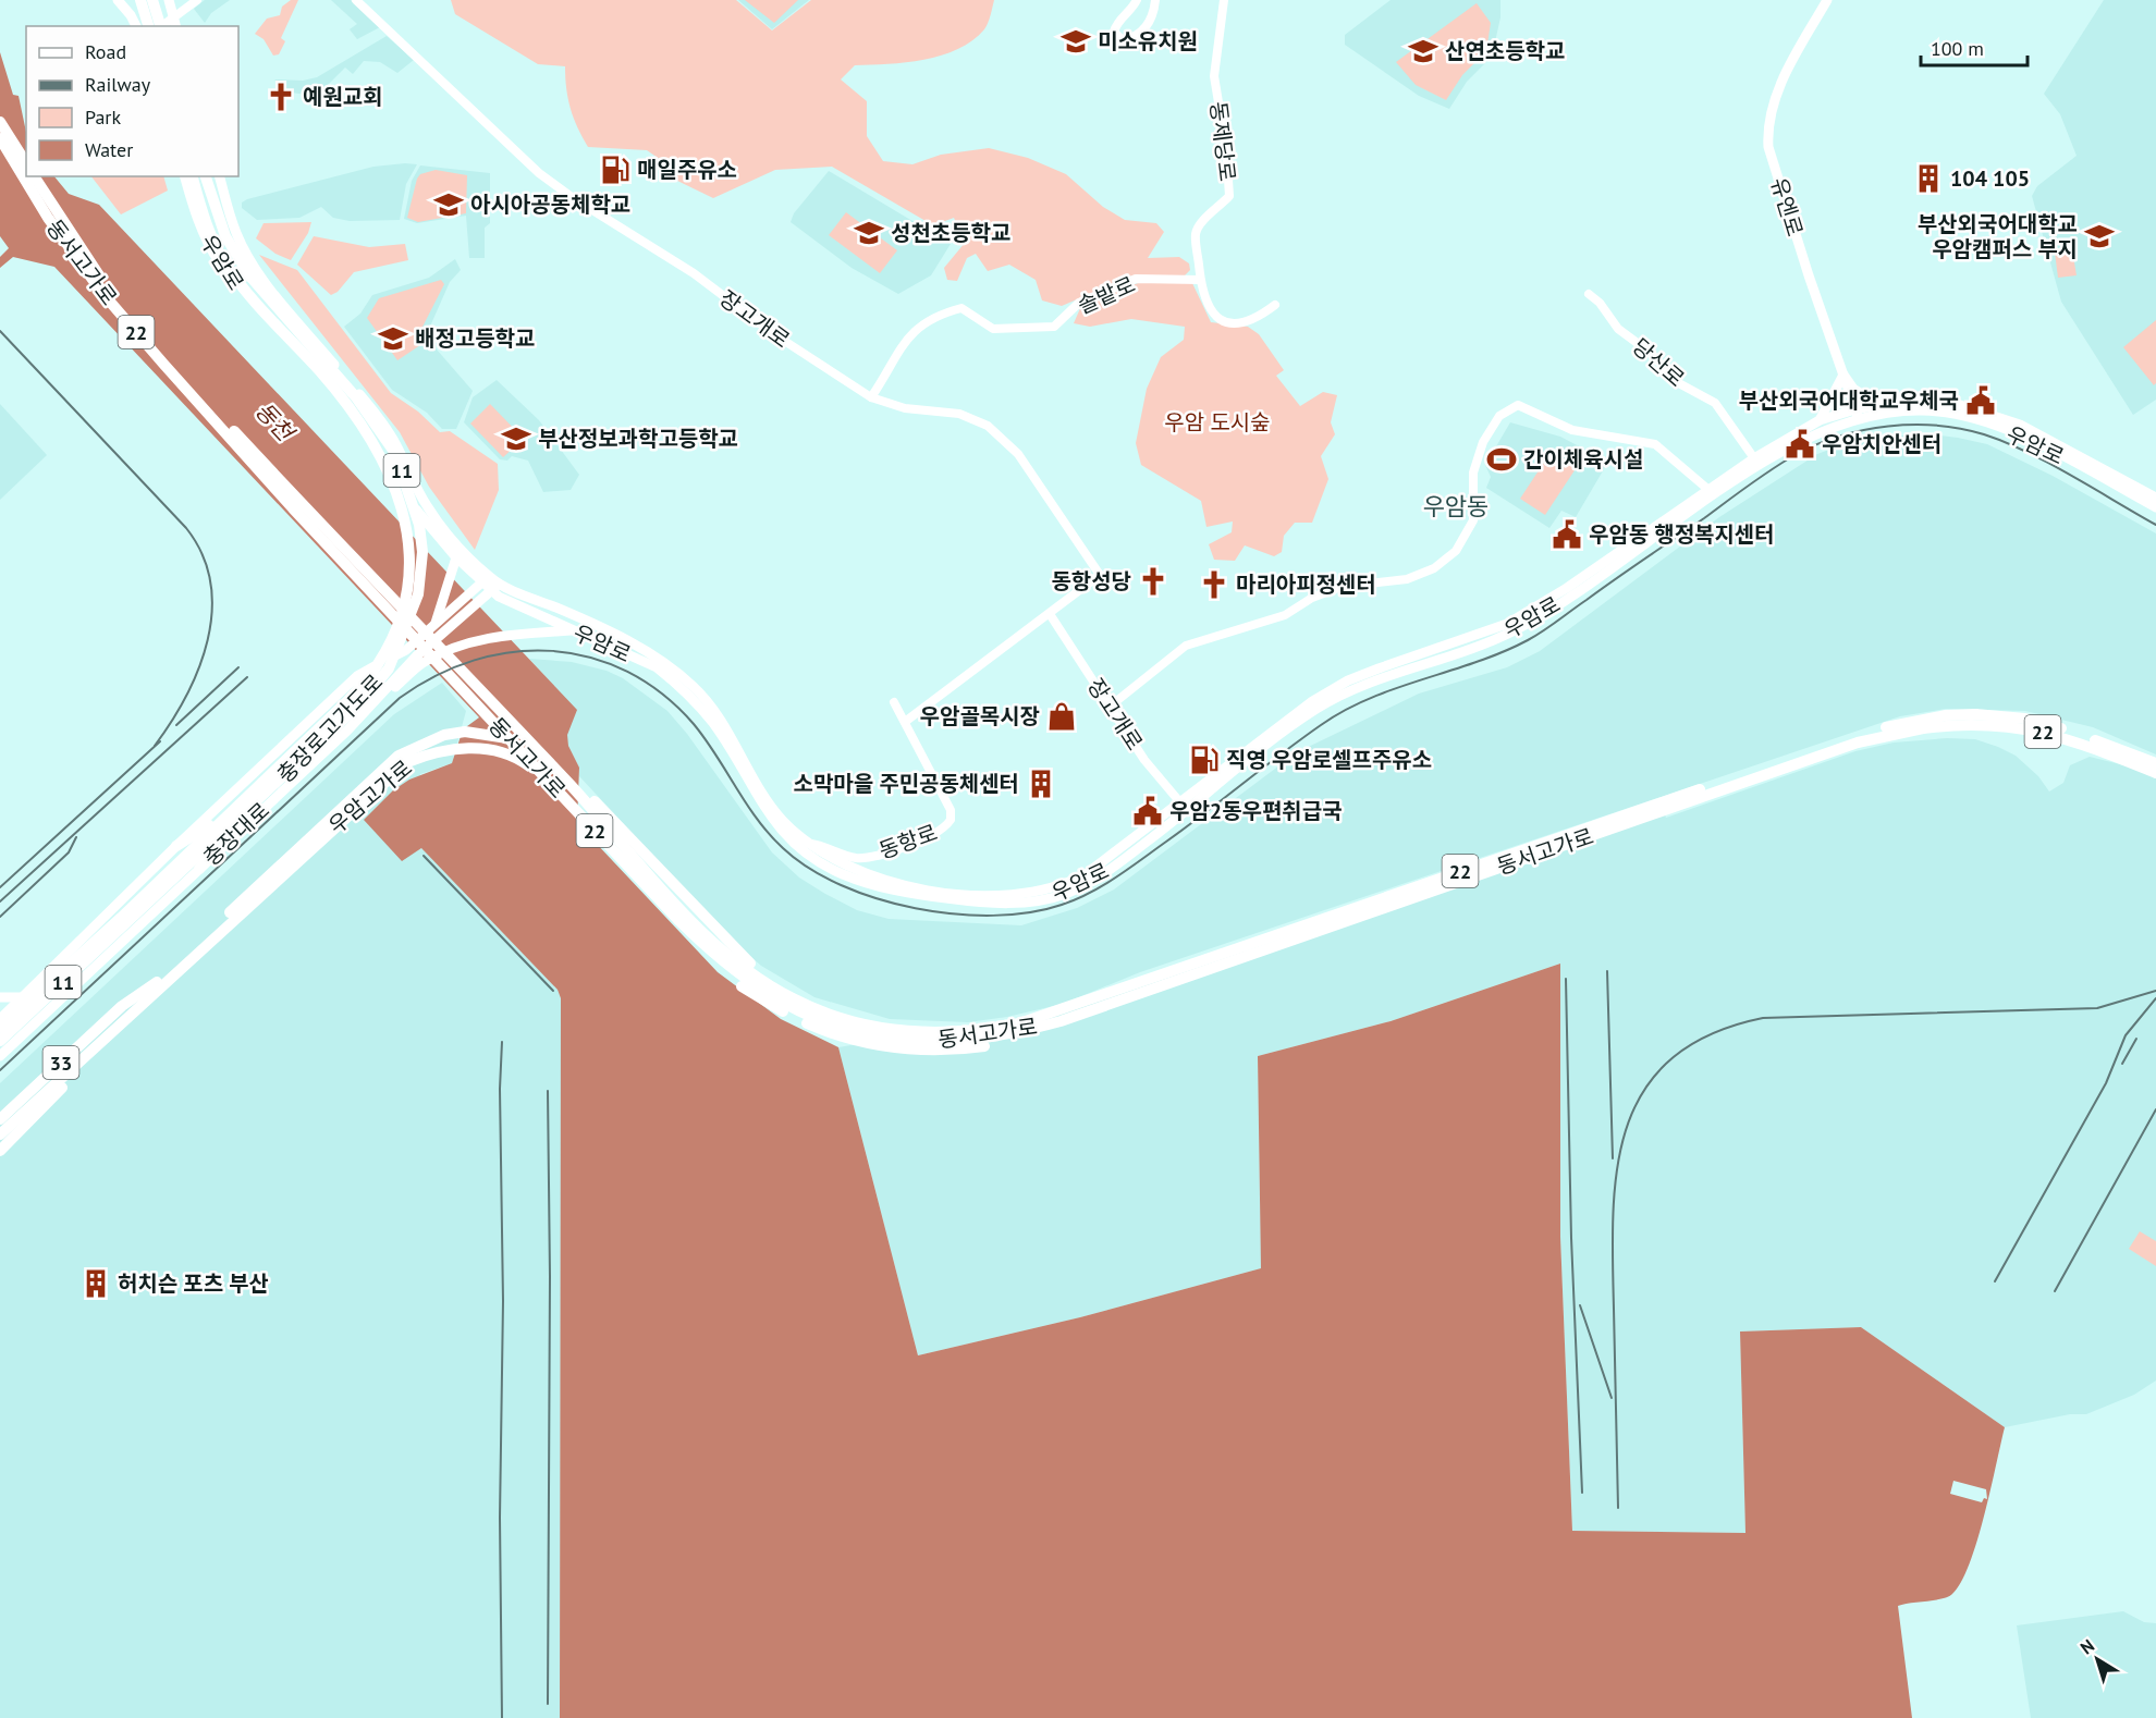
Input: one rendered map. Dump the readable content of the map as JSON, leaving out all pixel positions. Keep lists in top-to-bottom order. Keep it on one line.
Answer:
{"streets":{"main road":["유엔로","동서고가로","우암로","22","11","충장로고가도로","우암고가로","충장대로","33"],"street":["동제당로","솔밭로","장고개로","당산로","동항로"]},"crossings":[["동제당로","솔밭로"],["유엔로","우암로"],["동서고가로","우암고가로"],["우암로","장고개로"],["우암로","당산로"],["우암로","충장대로"],["우암로","동항로"],["솔밭로","장고개로"],["장고개로","동항로"],["충장로고가도로","충장대로"],["우암고가로","33"]],"districts":["우암동"],"water":["동천"],"parks":["우암 도시숲"],"places":{"school or university":["미소유치원","산연초등학교","아시아공동체학교","성천초등학교","부산외국어대학교 우암캠퍼스 부지","배정고등학교","부산정보과학고등학교"],"church":["예원교회","동항성당","마리아피정센터"],"fuel station":["매일주유소","직영 우암로셀프주유소"],"building":["104 105","소막마을 주민공동체센터","허치슨 포츠 부산"],"public building":["부산외국어대학교우체국","우암치안센터","우암동 행정복지센터","우암2동우편취급국"],"sports":["간이체육시설"],"shop":["우암골목시장"]},"legend":["Road","Railway","Park","Water"],"scale_bar":"100 m","north":"top left"}
